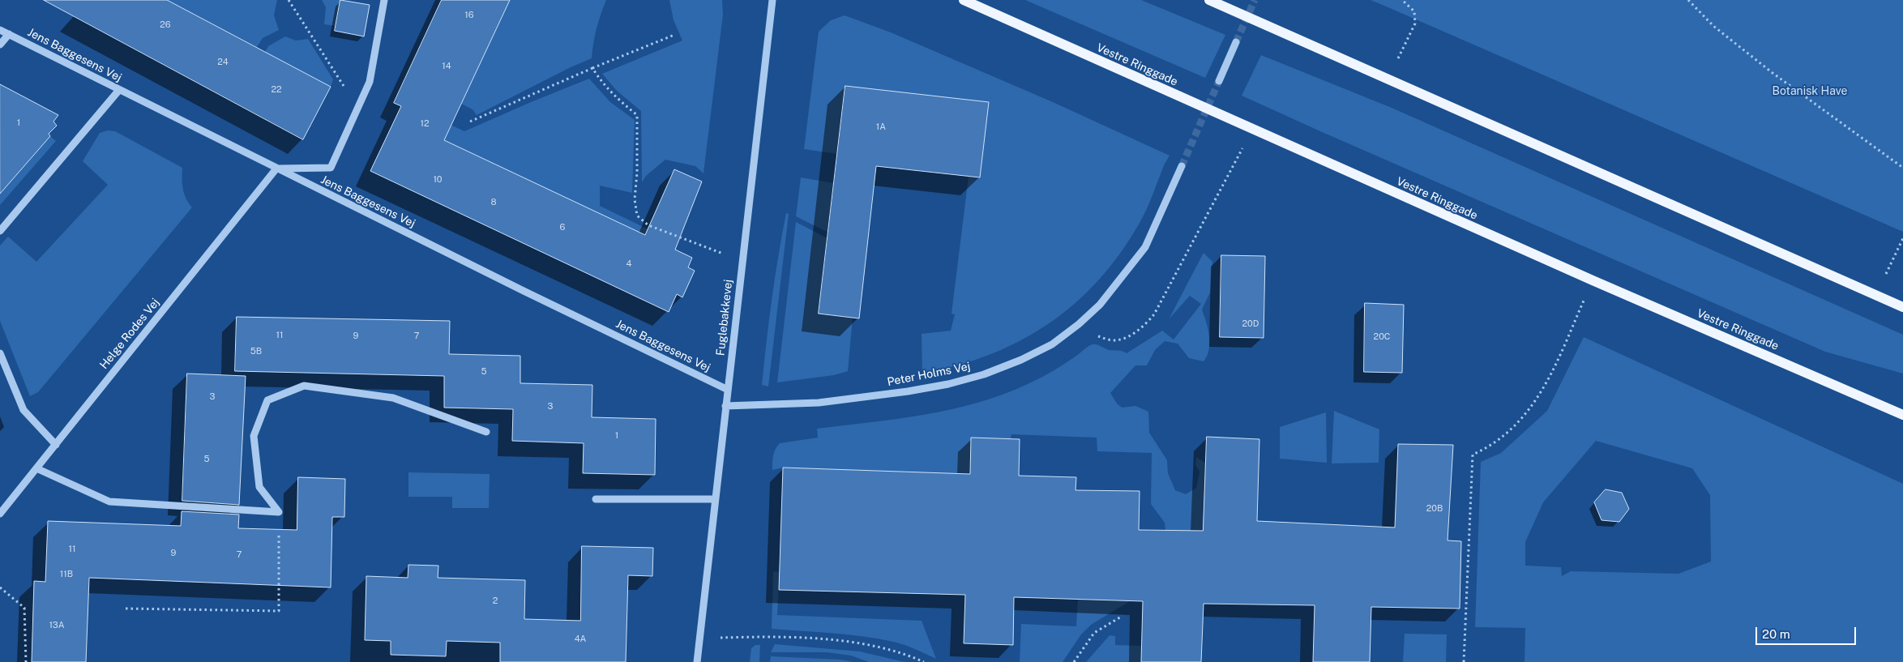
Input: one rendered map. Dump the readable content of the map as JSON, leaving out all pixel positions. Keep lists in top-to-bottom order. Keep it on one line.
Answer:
{"streets":{"main road":["Vestre Ringgade"],"street":["Jens Baggesens Vej","Fuglebakkevej","Helge Rodes Vej","Peter Holms Vej"]},"crossings":[["Jens Baggesens Vej","Fuglebakkevej"],["Jens Baggesens Vej","Helge Rodes Vej"],["Fuglebakkevej","Peter Holms Vej"]],"parks":["Botanisk Have"],"house_numbers":["16","26","24","14","22","1","12","1A","10","8","6","4","20D","11","9","7","20C","5B","5","3","3","1","5","20B","11","9","7","11B","2","13A","4A"],"scale_bar":"20 m"}
